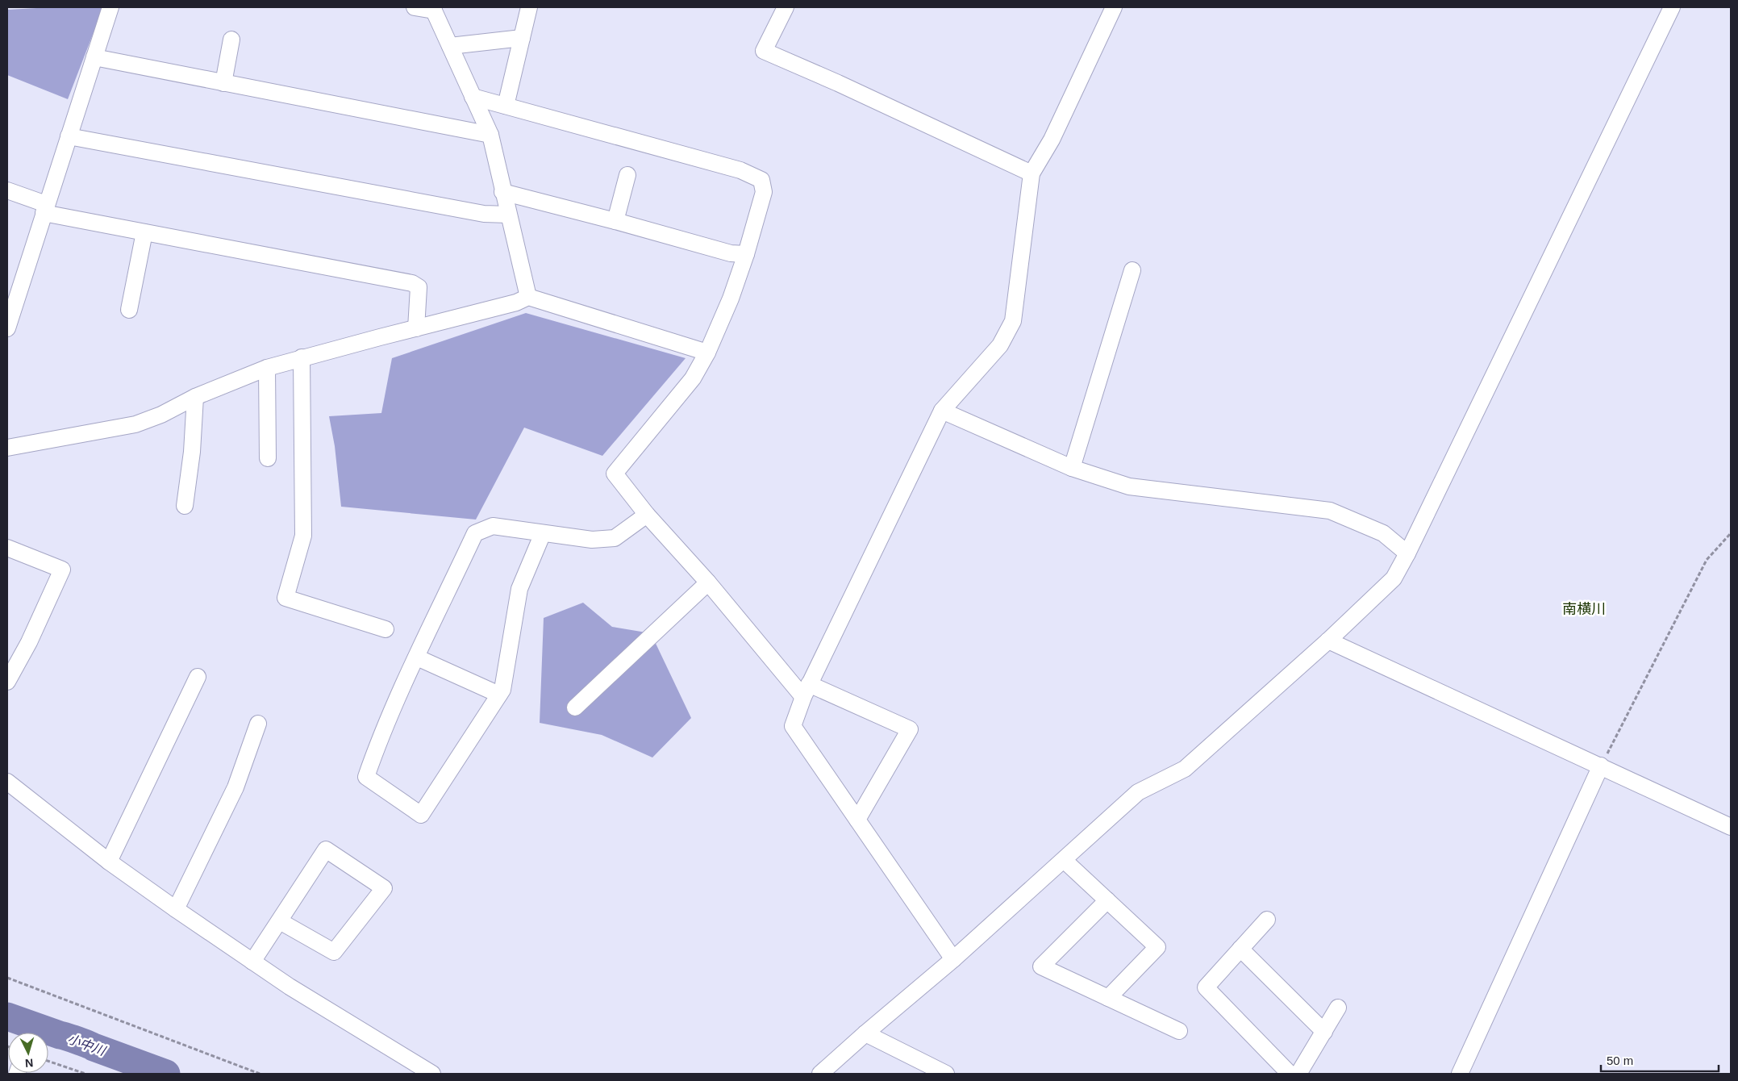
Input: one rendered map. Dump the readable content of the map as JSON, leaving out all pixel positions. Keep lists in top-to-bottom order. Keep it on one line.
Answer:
{"districts":["南横川"],"water":["小中川"],"scale_bar":"50 m","north":"bottom"}
